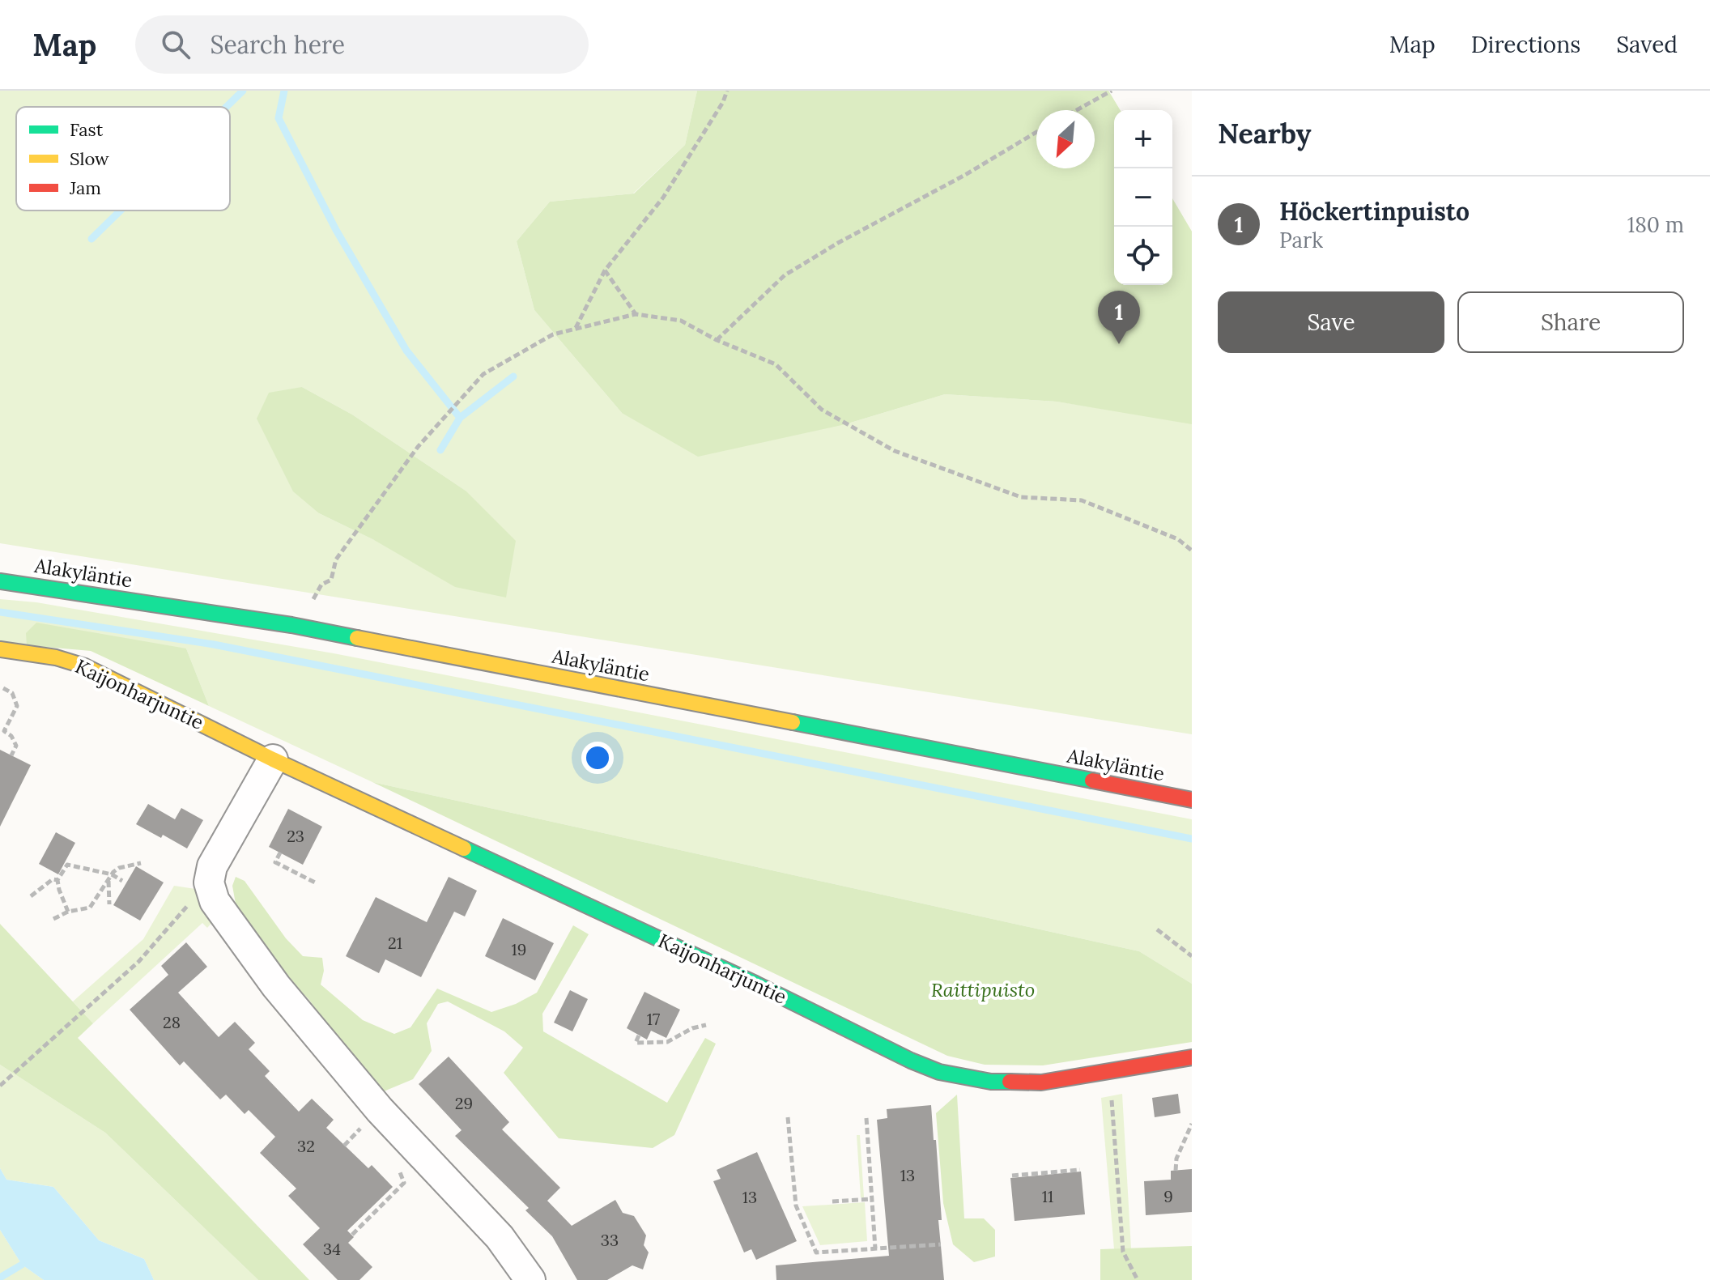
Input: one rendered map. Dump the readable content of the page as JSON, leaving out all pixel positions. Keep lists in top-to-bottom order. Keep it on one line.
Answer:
{"streets":{"street":["Alakyläntie","Kaijonharjuntie"]},"parks":["Raittipuisto"],"house_numbers":["23","21","19","17","28","29","32","13","11","9","13","33","34"],"legend":["Fast","Slow","Jam"],"north":"bottom left","page":{"header":"Map","search":"Search here","nav":["Map","Directions","Saved"],"heading":"Nearby","map_buttons":["+","−"],"list":[{"mark":"1","name":"Höckertinpuisto","note":"Park","value":"180 m"}],"buttons":["Save","Share"],"pins":"1"}}
